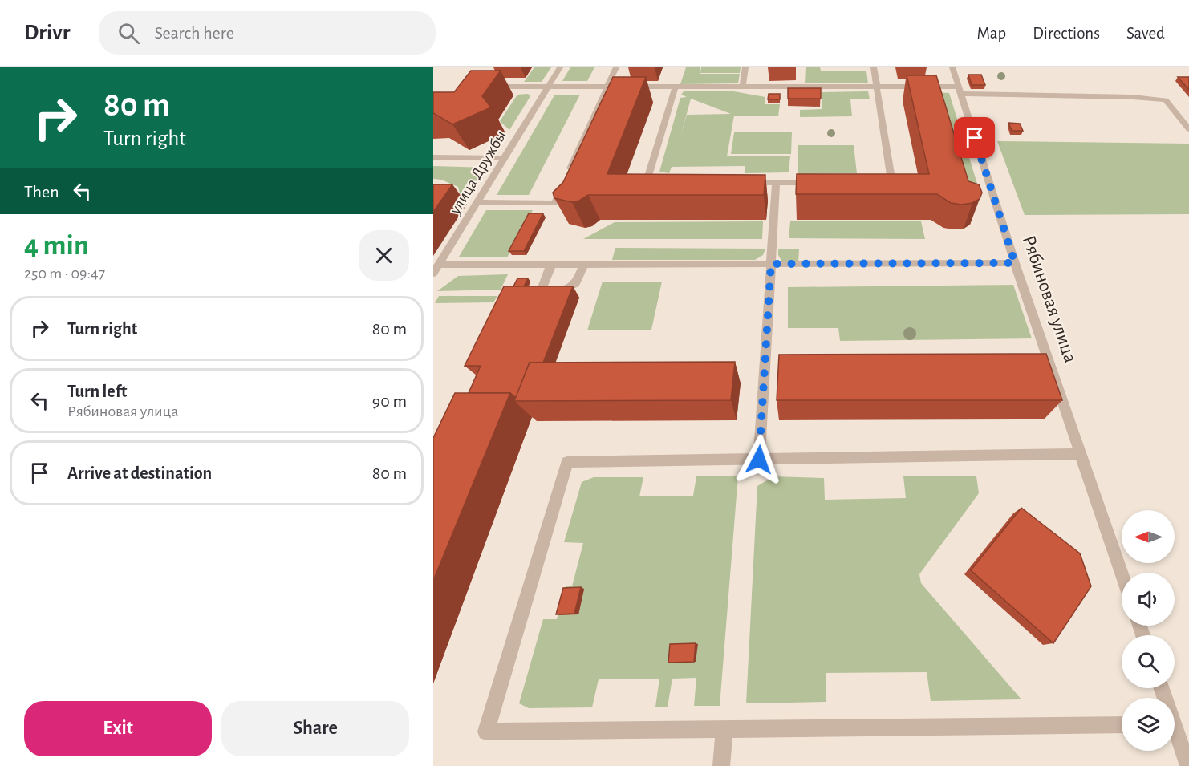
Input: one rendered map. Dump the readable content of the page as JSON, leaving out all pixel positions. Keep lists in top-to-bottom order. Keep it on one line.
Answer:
{"streets":{"street":["улица Дружбы","Рябиновая улица"]},"north":"left","page":{"header":"Drivr","search":"Search here","nav":["Map","Directions","Saved"],"turn":["80 m","Turn right"],"then":"Then","heading":["4 min","250 m · 09:47"],"list":[{"name":"Turn right","value":"80 m"},{"name":"Turn left","note":"Рябиновая улица","value":"90 m"},{"name":"Arrive at destination","value":"80 m"}],"buttons":["Exit","Share"]}}
